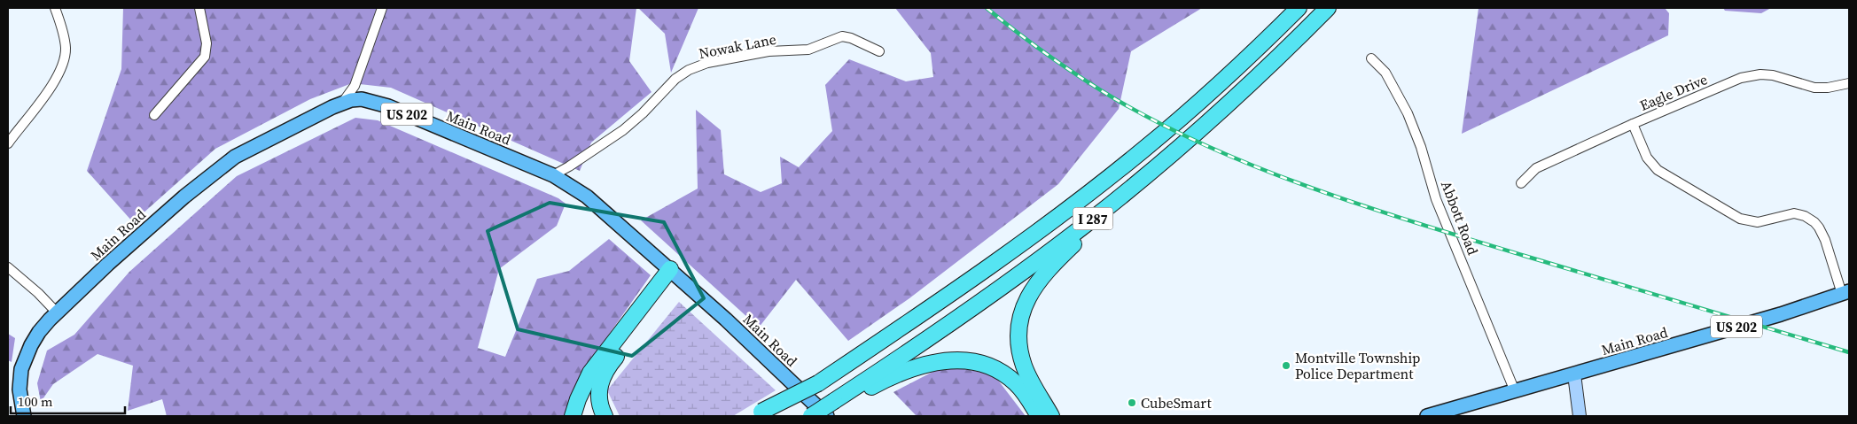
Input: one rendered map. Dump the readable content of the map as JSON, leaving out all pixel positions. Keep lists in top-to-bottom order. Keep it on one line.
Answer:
{"streets":{"highway":["I 287"],"main road":["US 202","Main Road"],"street":["Nowak Lane","Eagle Drive","Abbott Road"]},"crossings":[["Nowak Lane","Main Road"],["Main Road","Abbott Road"],["Main Road","I 287"]],"places":["Montville Township Police Department","CubeSmart"],"scale_bar":"100 m"}
